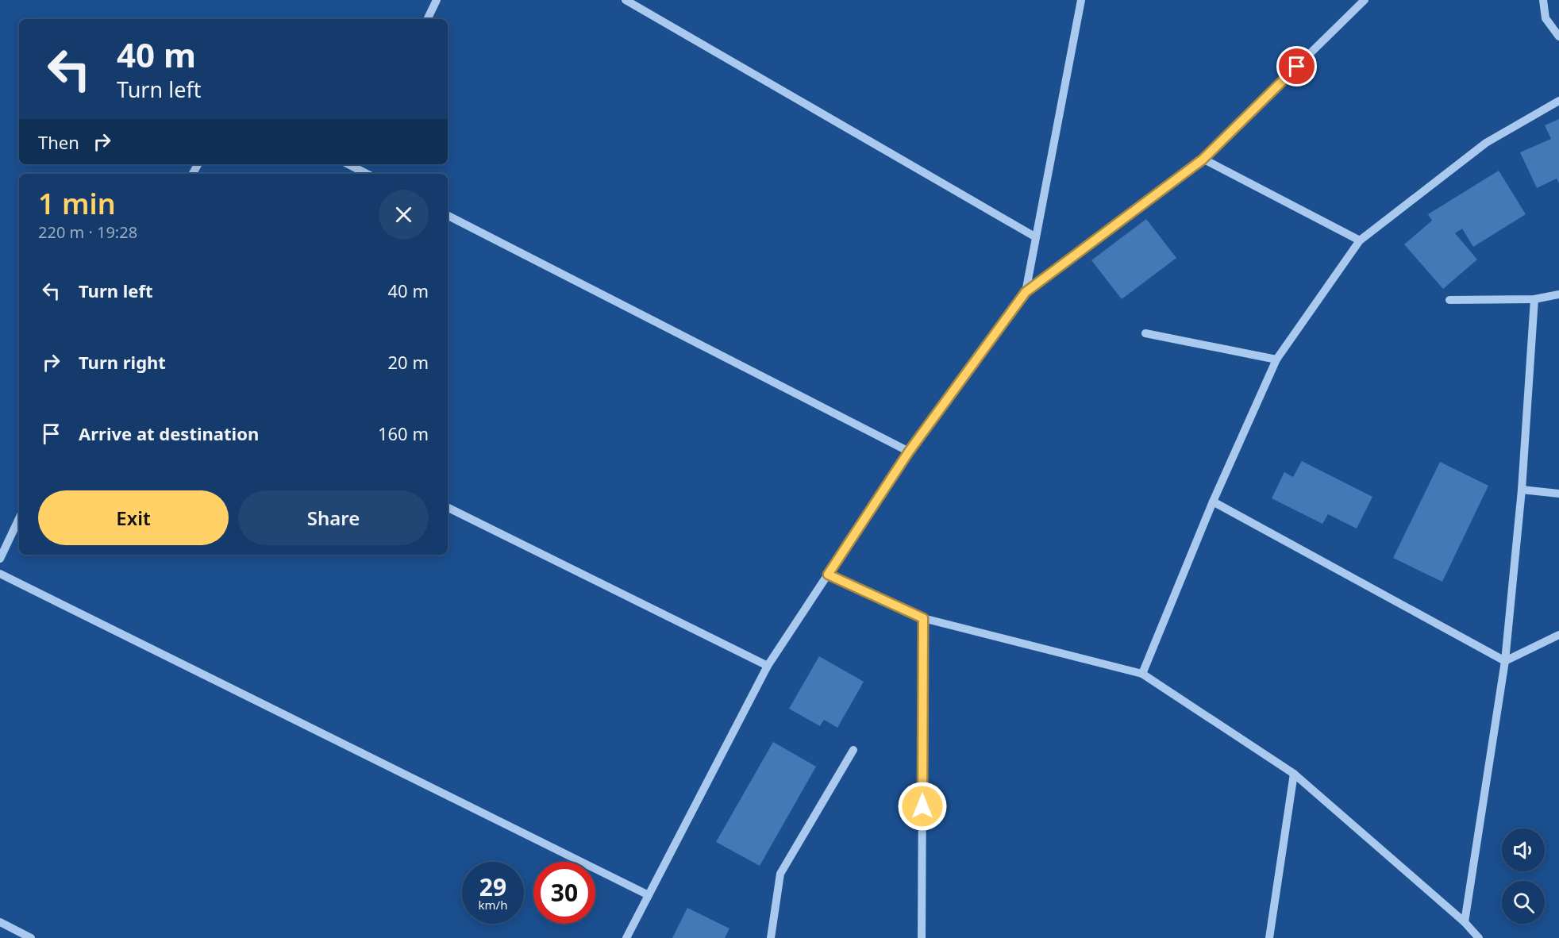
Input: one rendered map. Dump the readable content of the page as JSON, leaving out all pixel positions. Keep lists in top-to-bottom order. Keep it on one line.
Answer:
{"page":{"turn":["40 m","Turn left"],"then":"Then","heading":["1 min","220 m · 19:28"],"list":[{"name":"Turn left","value":"40 m"},{"name":"Turn right","value":"20 m"},{"name":"Arrive at destination","value":"160 m"}],"buttons":["Exit","Share"],"speed":"29 km/h","limit":"30"}}
